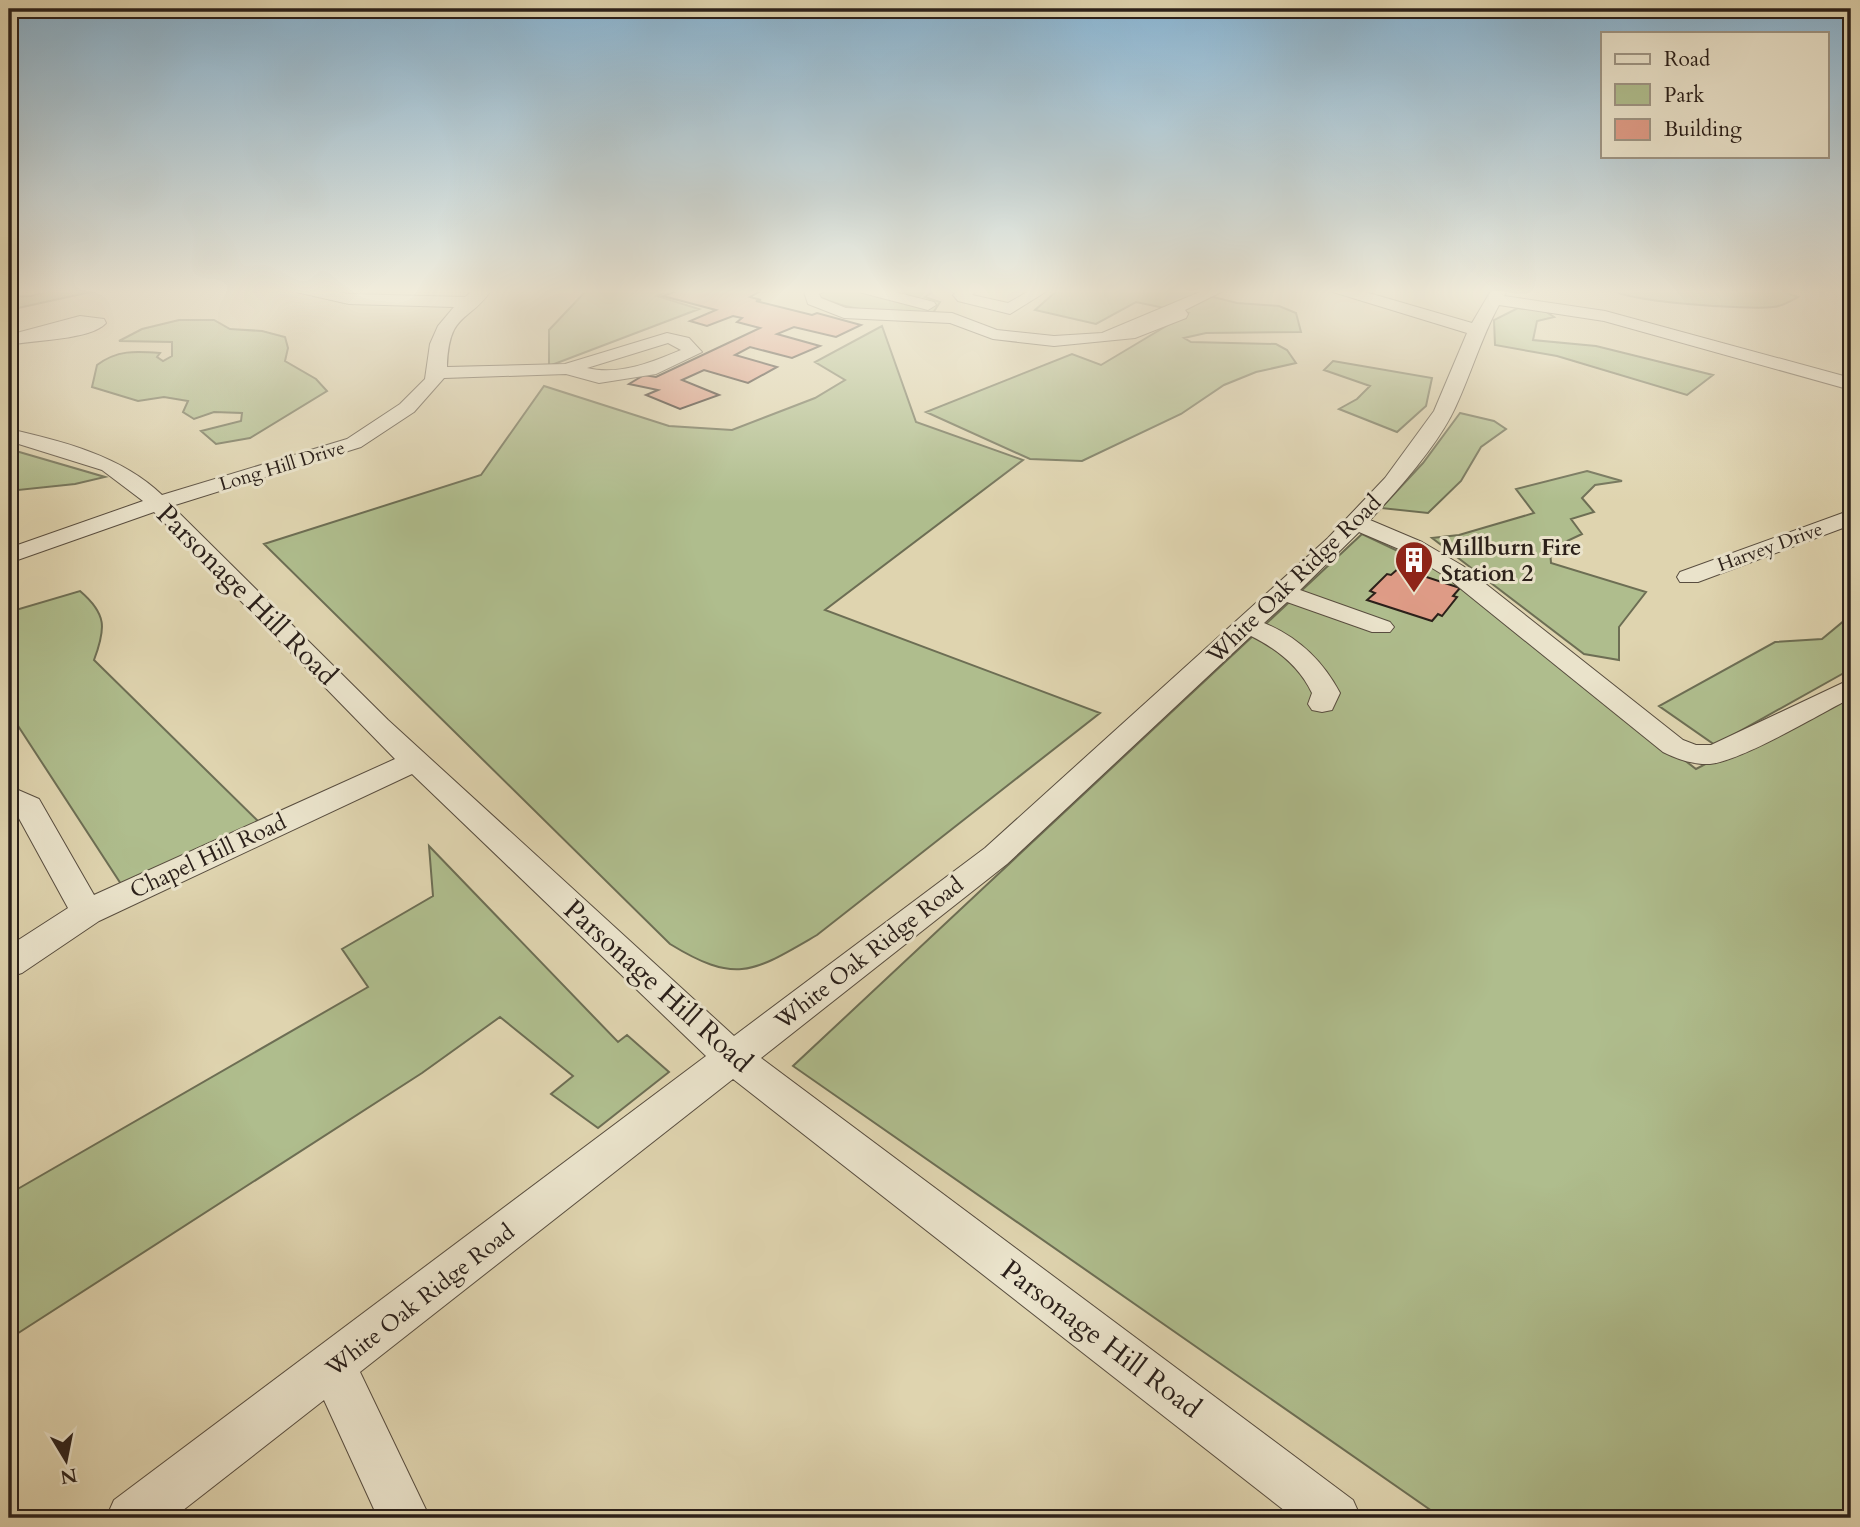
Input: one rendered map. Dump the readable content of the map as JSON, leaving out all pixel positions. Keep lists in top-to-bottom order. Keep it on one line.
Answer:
{"streets":{"street":["Long Hill Drive","Harvey Drive","White Oak Ridge Road","Parsonage Hill Road","Chapel Hill Road"]},"crossings":[["Long Hill Drive","Parsonage Hill Road"],["White Oak Ridge Road","Parsonage Hill Road"],["Parsonage Hill Road","Chapel Hill Road"]],"places":{"building":["Millburn Fire Station 2"]},"legend":["Road","Park","Building"],"north":"bottom"}
